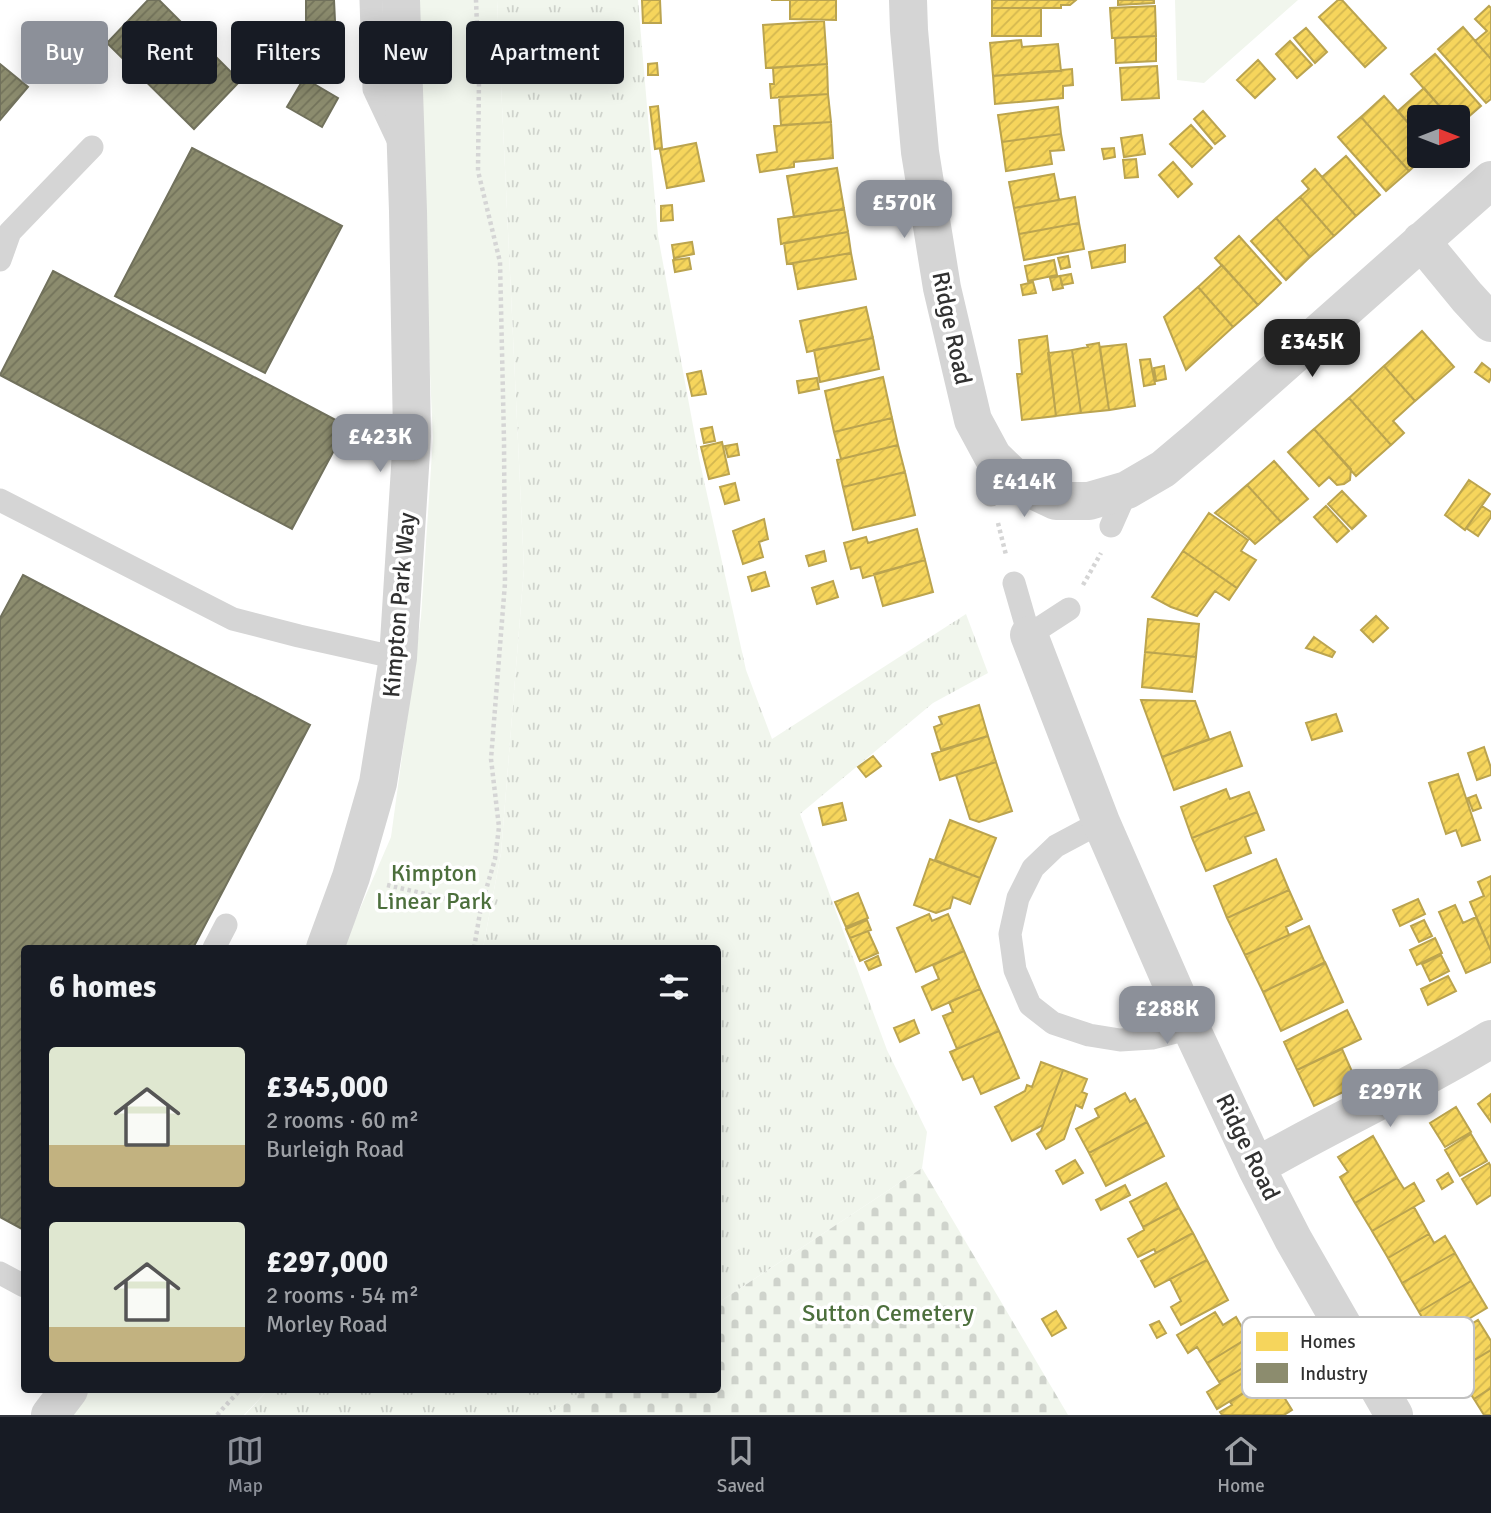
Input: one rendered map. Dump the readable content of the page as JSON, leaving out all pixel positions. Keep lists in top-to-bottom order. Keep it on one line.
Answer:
{"streets":{"street":["Ridge Road","Kimpton Park Way"]},"parks":["Kimpton Linear Park","Sutton Cemetery"],"legend":["Homes","Industry"],"north":"right","page":{"chip":["Buy","Rent","Filters","New","Apartment"],"price":["£570K","£345K","£423K","£414K","£288K","£297K"],"heading":"6 homes","list":[{"name":"£345,000","note":"2 rooms · 60 m² · Burleigh Road"},{"name":"£297,000","note":"2 rooms · 54 m² · Morley Road"}],"tabs":["Map","Saved","Home"]}}
